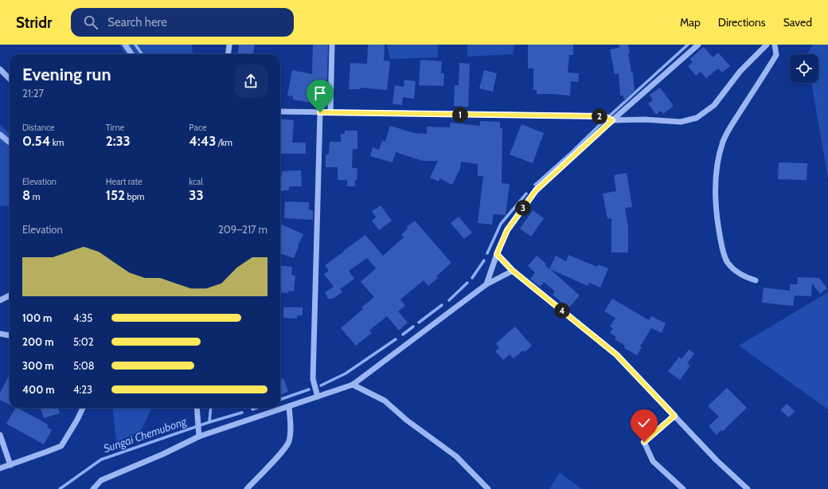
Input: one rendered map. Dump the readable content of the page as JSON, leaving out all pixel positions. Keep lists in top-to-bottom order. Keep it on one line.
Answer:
{"water":["Sungai Chemubong"],"page":{"header":"Stridr","search":"Search here","nav":["Map","Directions","Saved"],"heading":["Evening run","21:27"],"pins":["1","2","3","4"],"stats":[["Distance","0.54 km"],["Time","2:33"],["Pace","4:43 /km"],["Elevation","8 m"],["Heart rate","152 bpm"],["kcal","33"]],"chart":["Elevation","209–217 m"],"list":[{"name":"100 m","note":"4:35"},{"name":"200 m","note":"5:02"},{"name":"300 m","note":"5:08"},{"name":"400 m","note":"4:23"}]}}
